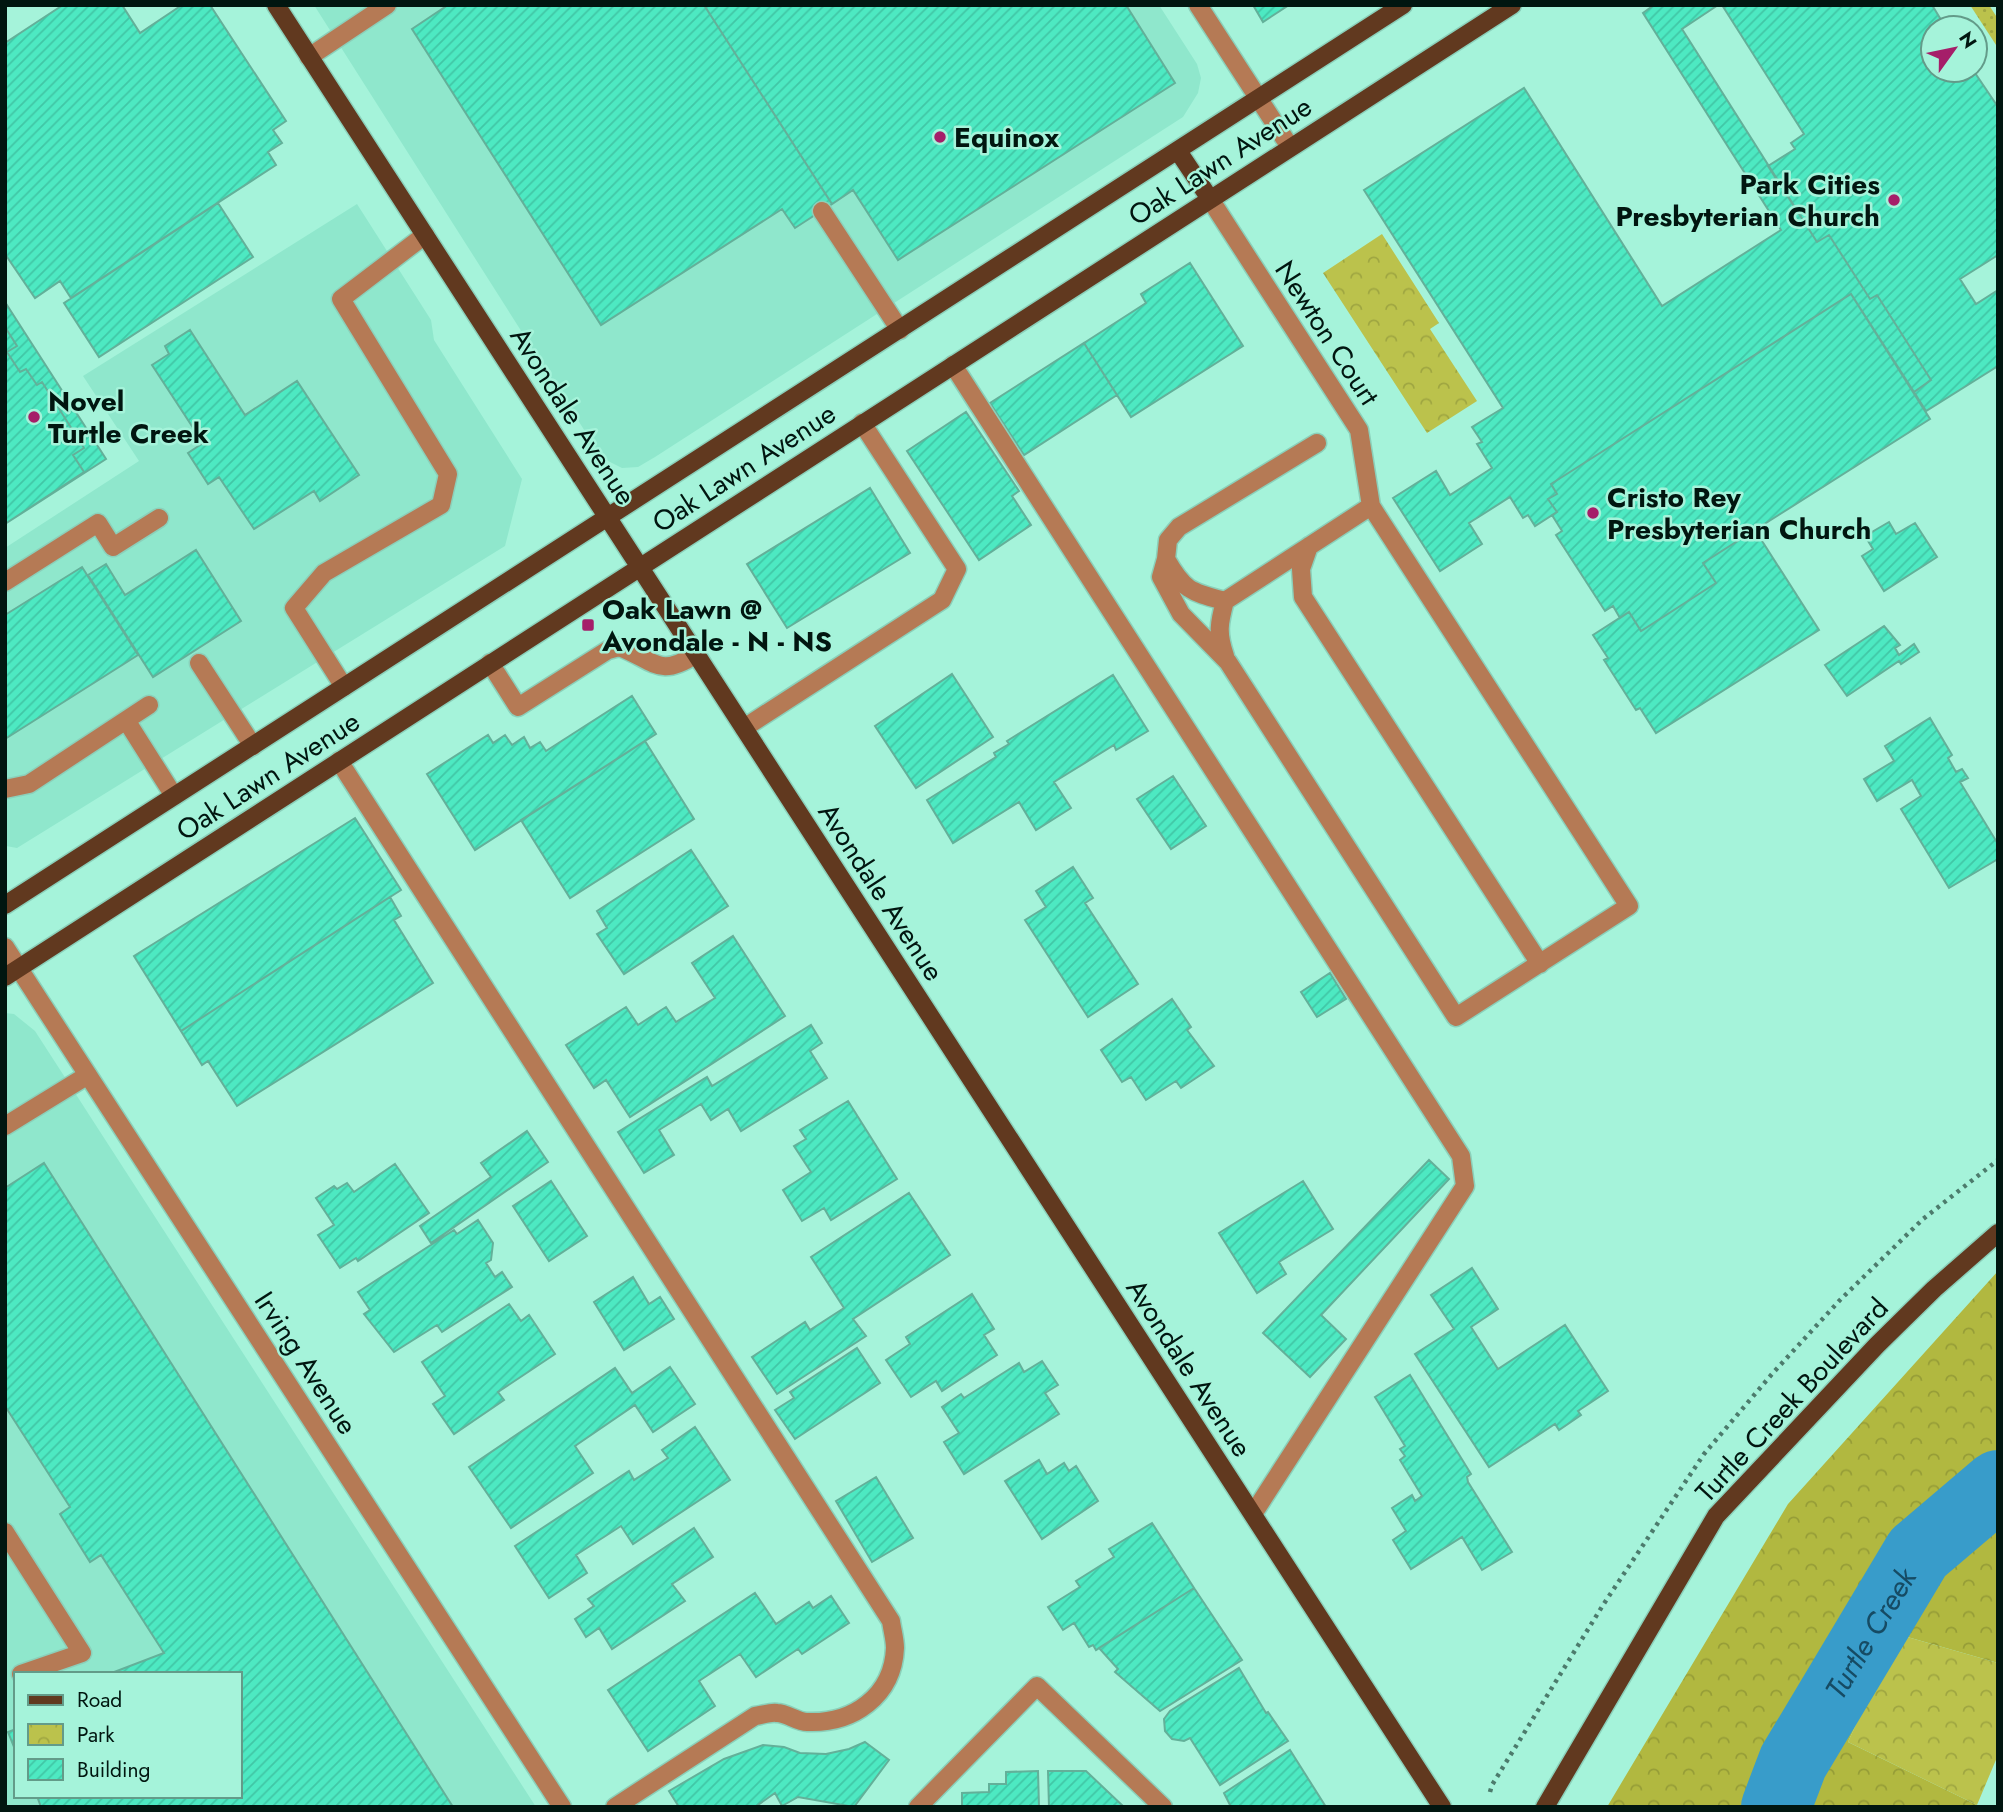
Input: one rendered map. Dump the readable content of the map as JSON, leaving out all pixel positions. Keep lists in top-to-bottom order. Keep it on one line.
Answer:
{"streets":{"main road":["Oak Lawn Avenue","Avondale Avenue","Turtle Creek Boulevard"],"street":["Newton Court","Irving Avenue"]},"crossings":[["Oak Lawn Avenue","Newton Court"],["Oak Lawn Avenue","Avondale Avenue"],["Oak Lawn Avenue","Irving Avenue"]],"water":["Turtle Creek"],"places":{"other":["Equinox","Park Cities Presbyterian Church","Novel Turtle Creek","Cristo Rey Presbyterian Church"],"transit":["Oak Lawn @ Avondale - N - NS"]},"legend":["Road","Park","Building"],"north":"top right"}
